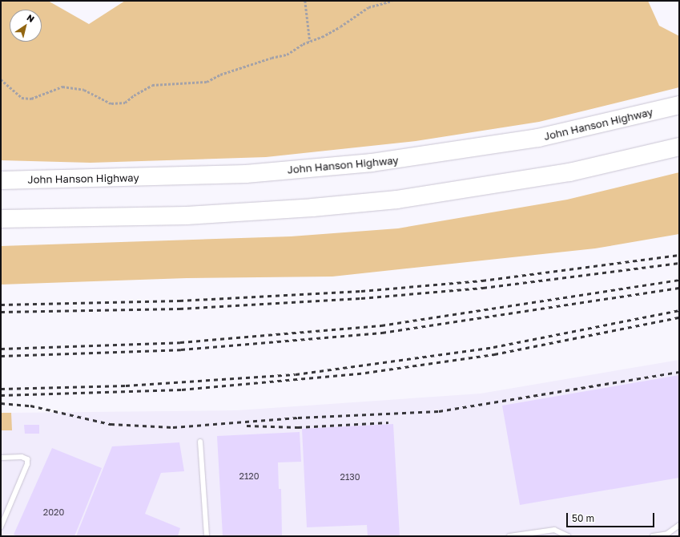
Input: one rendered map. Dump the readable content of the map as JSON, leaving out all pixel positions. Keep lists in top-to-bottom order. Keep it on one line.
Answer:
{"streets":{"highway":["John Hanson Highway"]},"house_numbers":["2120","2130","2020"],"scale_bar":"50 m","north":"top right"}
